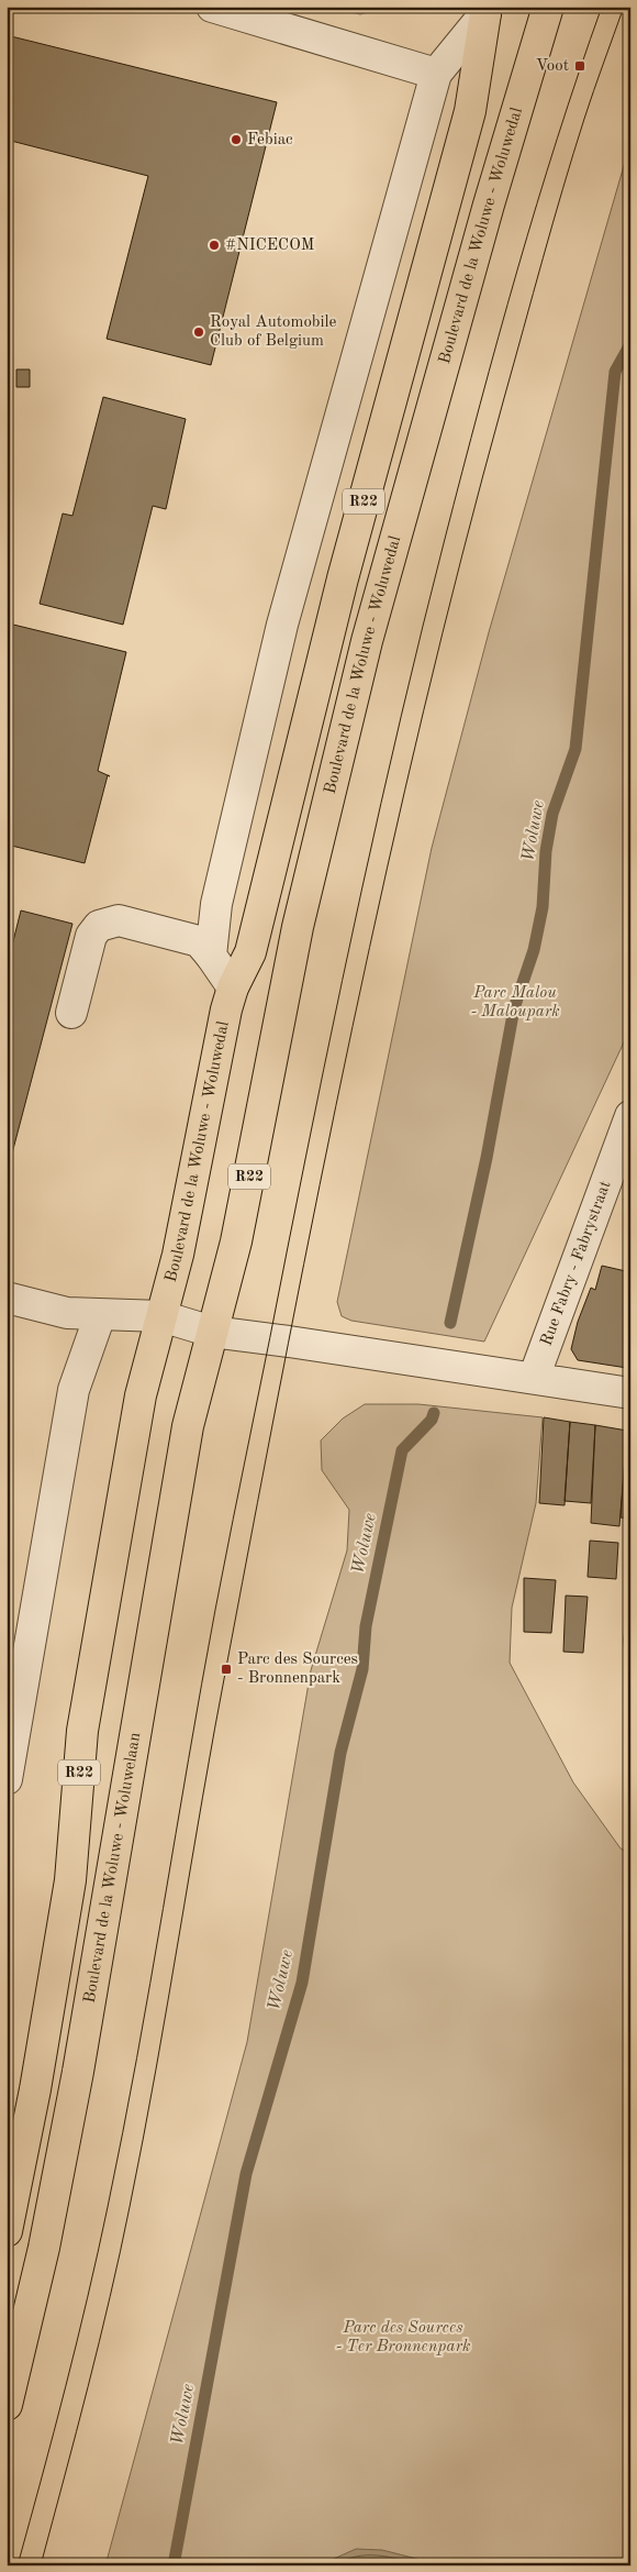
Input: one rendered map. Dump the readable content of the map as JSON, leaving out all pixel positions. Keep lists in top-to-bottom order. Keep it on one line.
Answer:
{"streets":{"highway":["Boulevard de la Woluwe - Woluwedal","R22","Boulevard de la Woluwe - Woluwelaan"],"street":["Rue Fabry - Fabrystraat"]},"crossings":[["Boulevard de la Woluwe - Woluwedal","R22"],["Boulevard de la Woluwe - Woluwedal","Boulevard de la Woluwe - Woluwelaan"]],"water":["Woluwe"],"parks":["Parc Malou - Maloupark","Parc des Sources - Ter Bronnenpark"],"places":{"transit":["Voot","Parc des Sources - Bronnenpark"],"other":["Febiac","#NICECOM","Royal Automobile Club of Belgium"]}}
